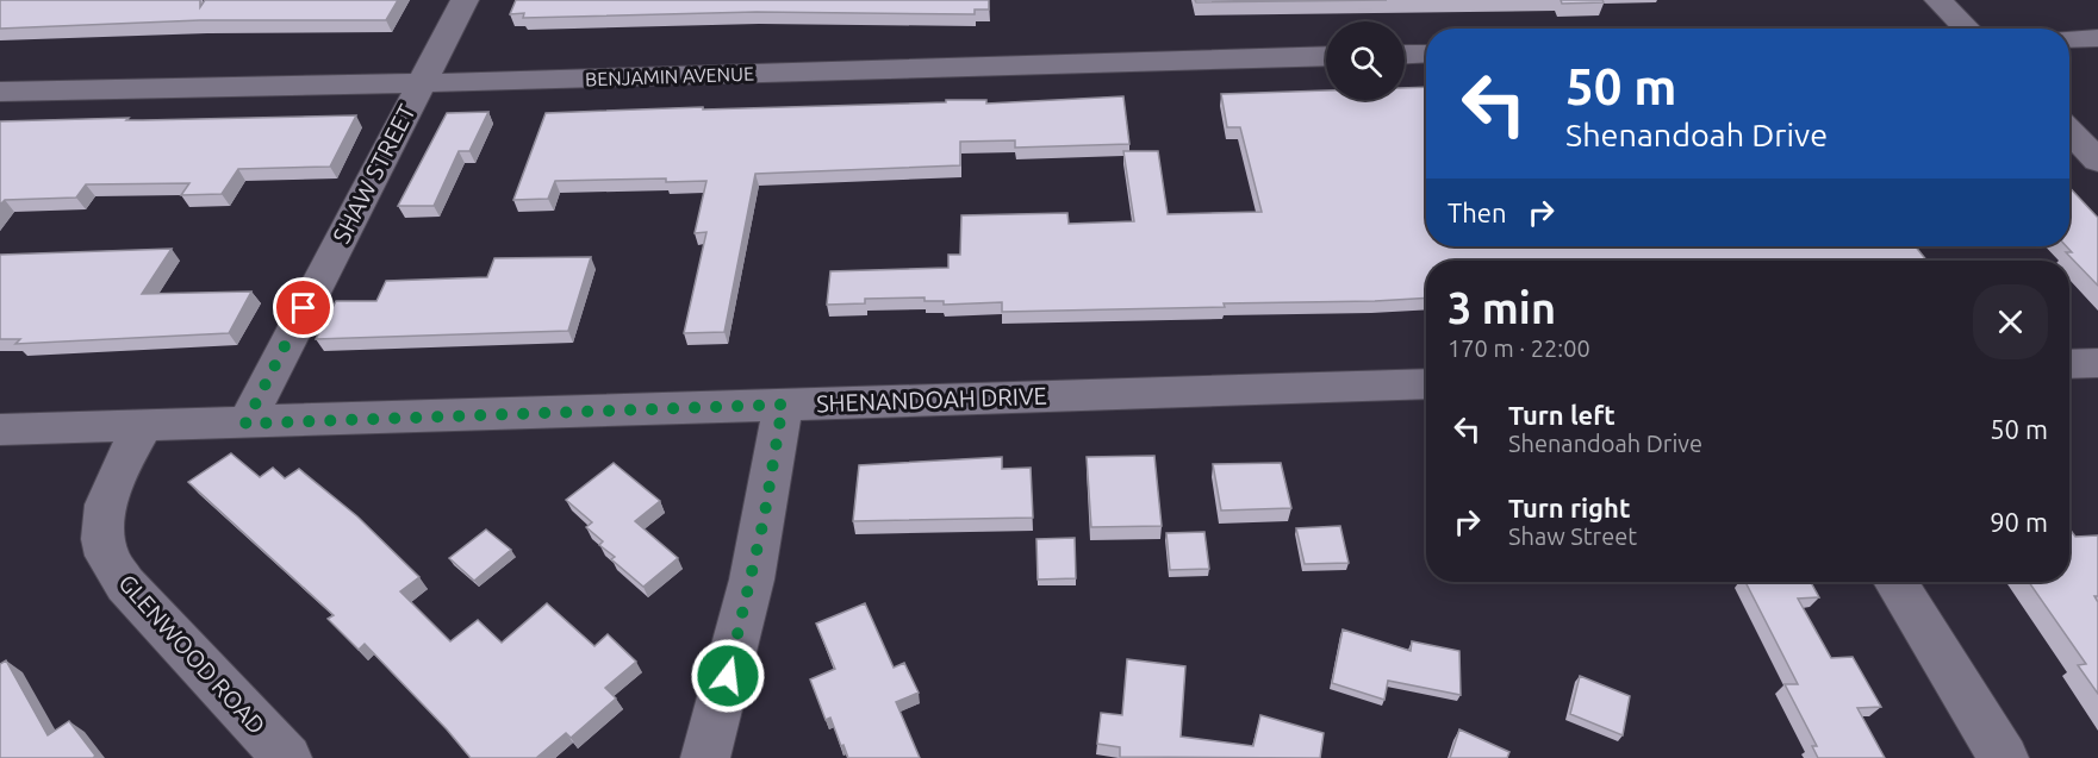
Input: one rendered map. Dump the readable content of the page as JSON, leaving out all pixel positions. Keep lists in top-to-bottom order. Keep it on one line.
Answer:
{"streets":{"street":["BENJAMIN AVENUE","SHAW STREET","SHENANDOAH DRIVE","GLENWOOD ROAD"]},"crossings":[["BENJAMIN AVENUE","SHAW STREET"],["SHAW STREET","SHENANDOAH DRIVE"],["SHENANDOAH DRIVE","GLENWOOD ROAD"]],"page":{"turn":["50 m","Shenandoah Drive"],"then":"Then","heading":["3 min","170 m · 22:00"],"list":[{"name":"Turn left","note":"Shenandoah Drive","value":"50 m"},{"name":"Turn right","note":"Shaw Street","value":"90 m"}]}}
